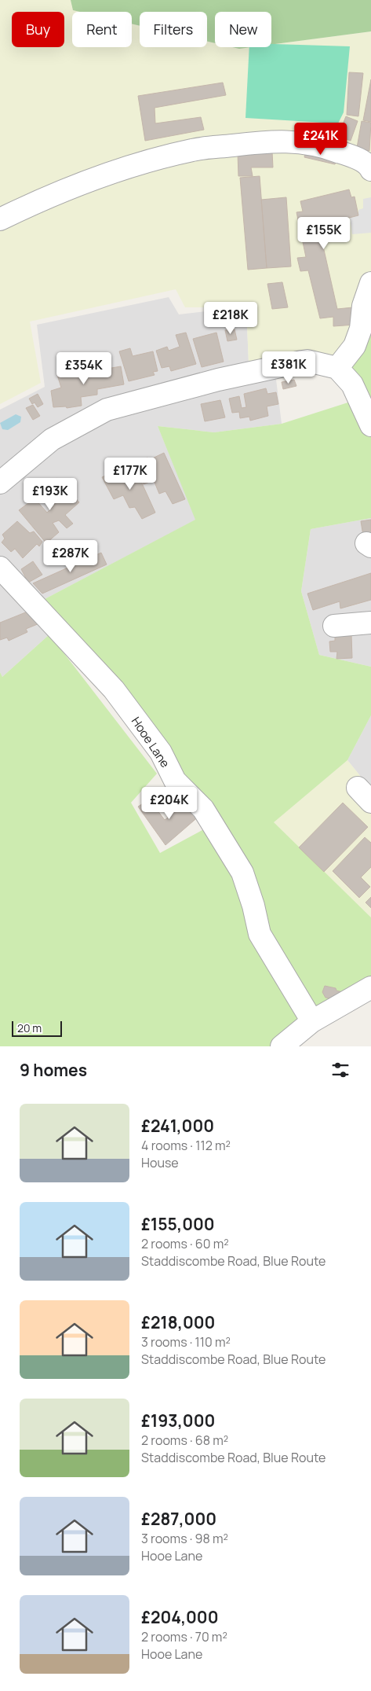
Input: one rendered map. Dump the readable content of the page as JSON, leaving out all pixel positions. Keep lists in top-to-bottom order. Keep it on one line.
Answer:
{"streets":{"street":["Hooe Lane"]},"scale_bar":"20 m","page":{"chip":["Buy","Rent","Filters","New"],"price":["£241K","£155K","£218K","£381K","£354K","£177K","£193K","£287K","£204K"],"scale":"20 m","heading":"9 homes","list":[{"name":"£241,000","note":"4 rooms · 112 m² · House"},{"name":"£155,000","note":"2 rooms · 60 m² · Staddiscombe Road, Blue Route"},{"name":"£218,000","note":"3 rooms · 110 m² · Staddiscombe Road, Blue Route"},{"name":"£193,000","note":"2 rooms · 68 m² · Staddiscombe Road, Blue Route"},{"name":"£287,000","note":"3 rooms · 98 m² · Hooe Lane"},{"name":"£204,000","note":"2 rooms · 70 m² · Hooe Lane"}]}}
